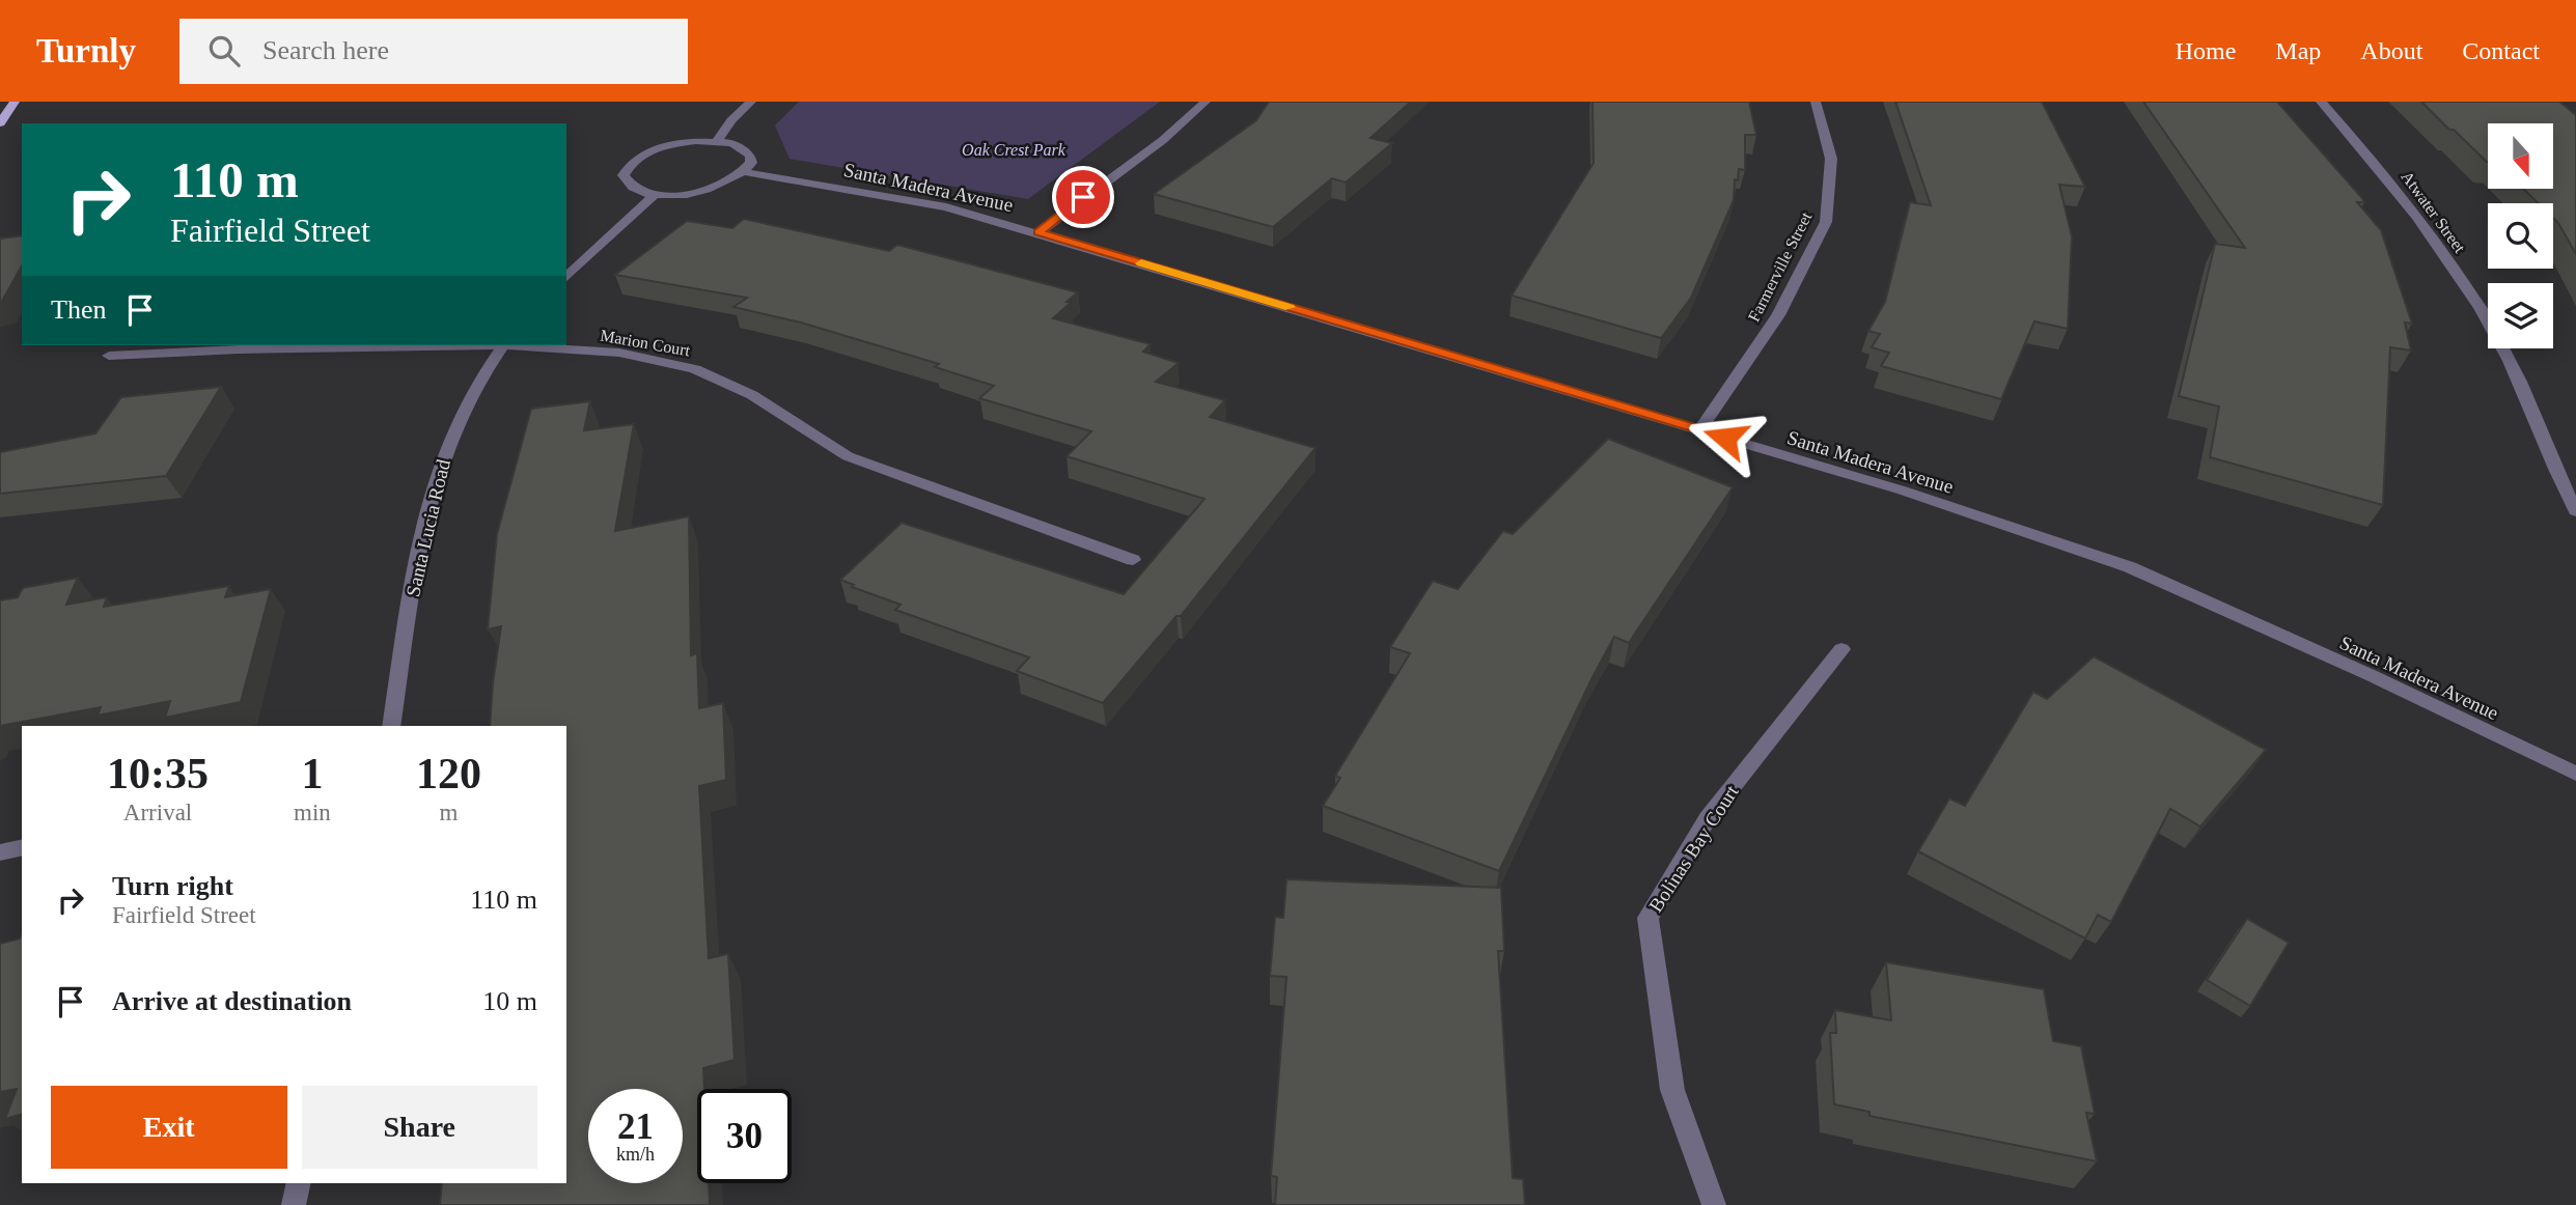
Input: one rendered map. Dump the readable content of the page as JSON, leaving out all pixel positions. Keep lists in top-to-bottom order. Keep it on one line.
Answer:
{"streets":{"street":["Santa Madera Avenue","Atwater Street","Farmerville Street","Marion Court","Santa Lucia Road","Bolinas Bay Court"]},"crossings":[["Santa Madera Avenue","Farmerville Street"]],"parks":["Oak Crest Park"],"north":"bottom","page":{"header":"Turnly","search":"Search here","nav":["Home","Map","About","Contact"],"turn":["110 m","Fairfield Street"],"then":"Then","eta":["10:35","Arrival","1","min","120","m"],"list":[{"name":"Turn right","note":"Fairfield Street","value":"110 m"},{"name":"Arrive at destination","value":"10 m"}],"buttons":["Exit","Share"],"speed":"21 km/h","limit":"30"}}
